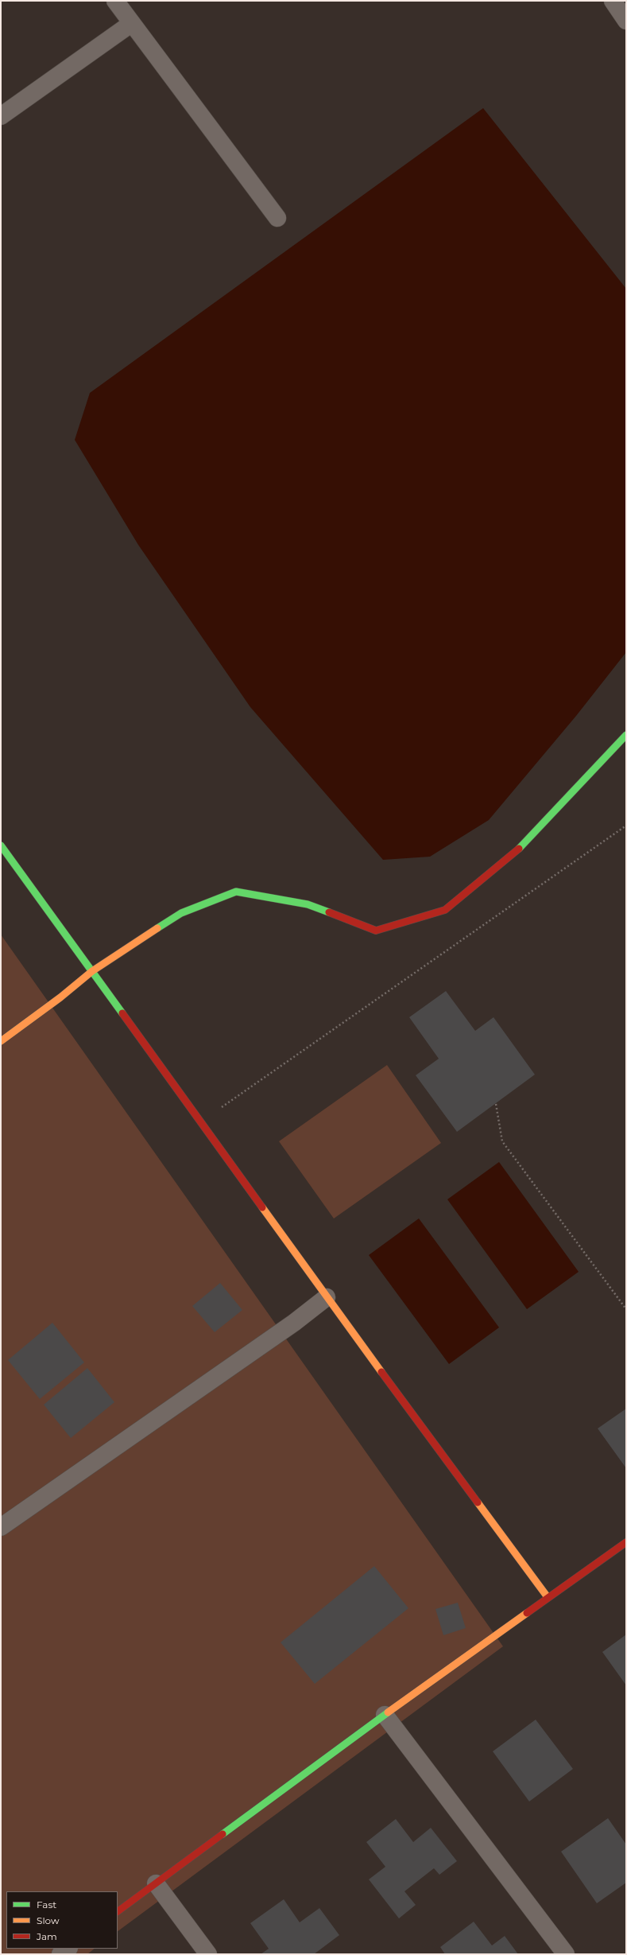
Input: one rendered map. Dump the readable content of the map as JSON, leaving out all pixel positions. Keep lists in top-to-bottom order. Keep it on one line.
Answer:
{"legend":["Fast","Slow","Jam"]}
